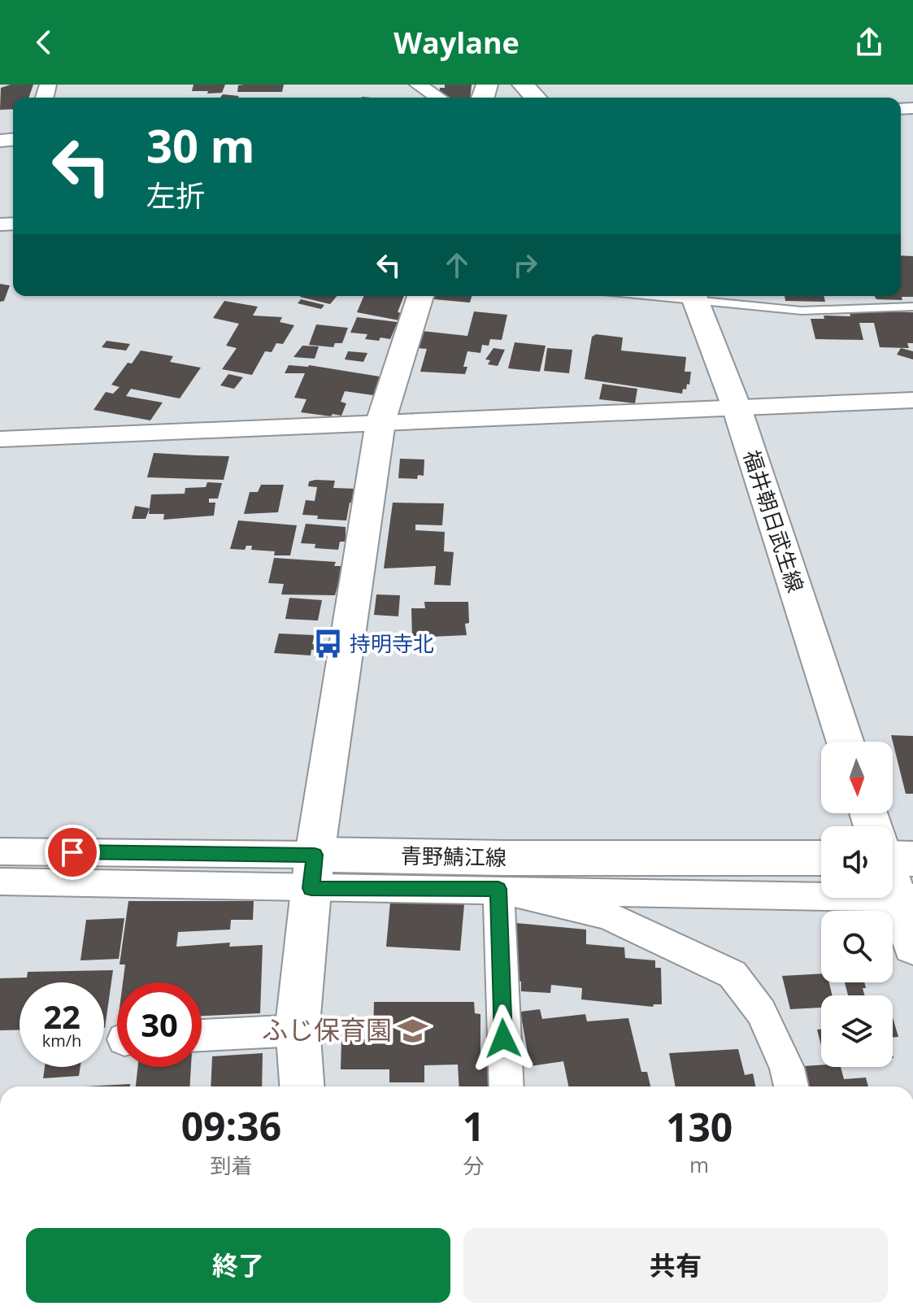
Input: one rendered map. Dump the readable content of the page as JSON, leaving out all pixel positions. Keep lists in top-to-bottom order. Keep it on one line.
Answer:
{"streets":{"main road":["福井朝日武生線","青野鯖江線"]},"places":{"bus stop":["持明寺北"],"school or university":["ふじ保育園"]},"north":"bottom","page":{"header":"Waylane","turn":["30 m","左折"],"speed":"22 km/h","limit":"30","eta":["09:36","到着","1","分","130","m"],"buttons":["終了","共有"]}}
